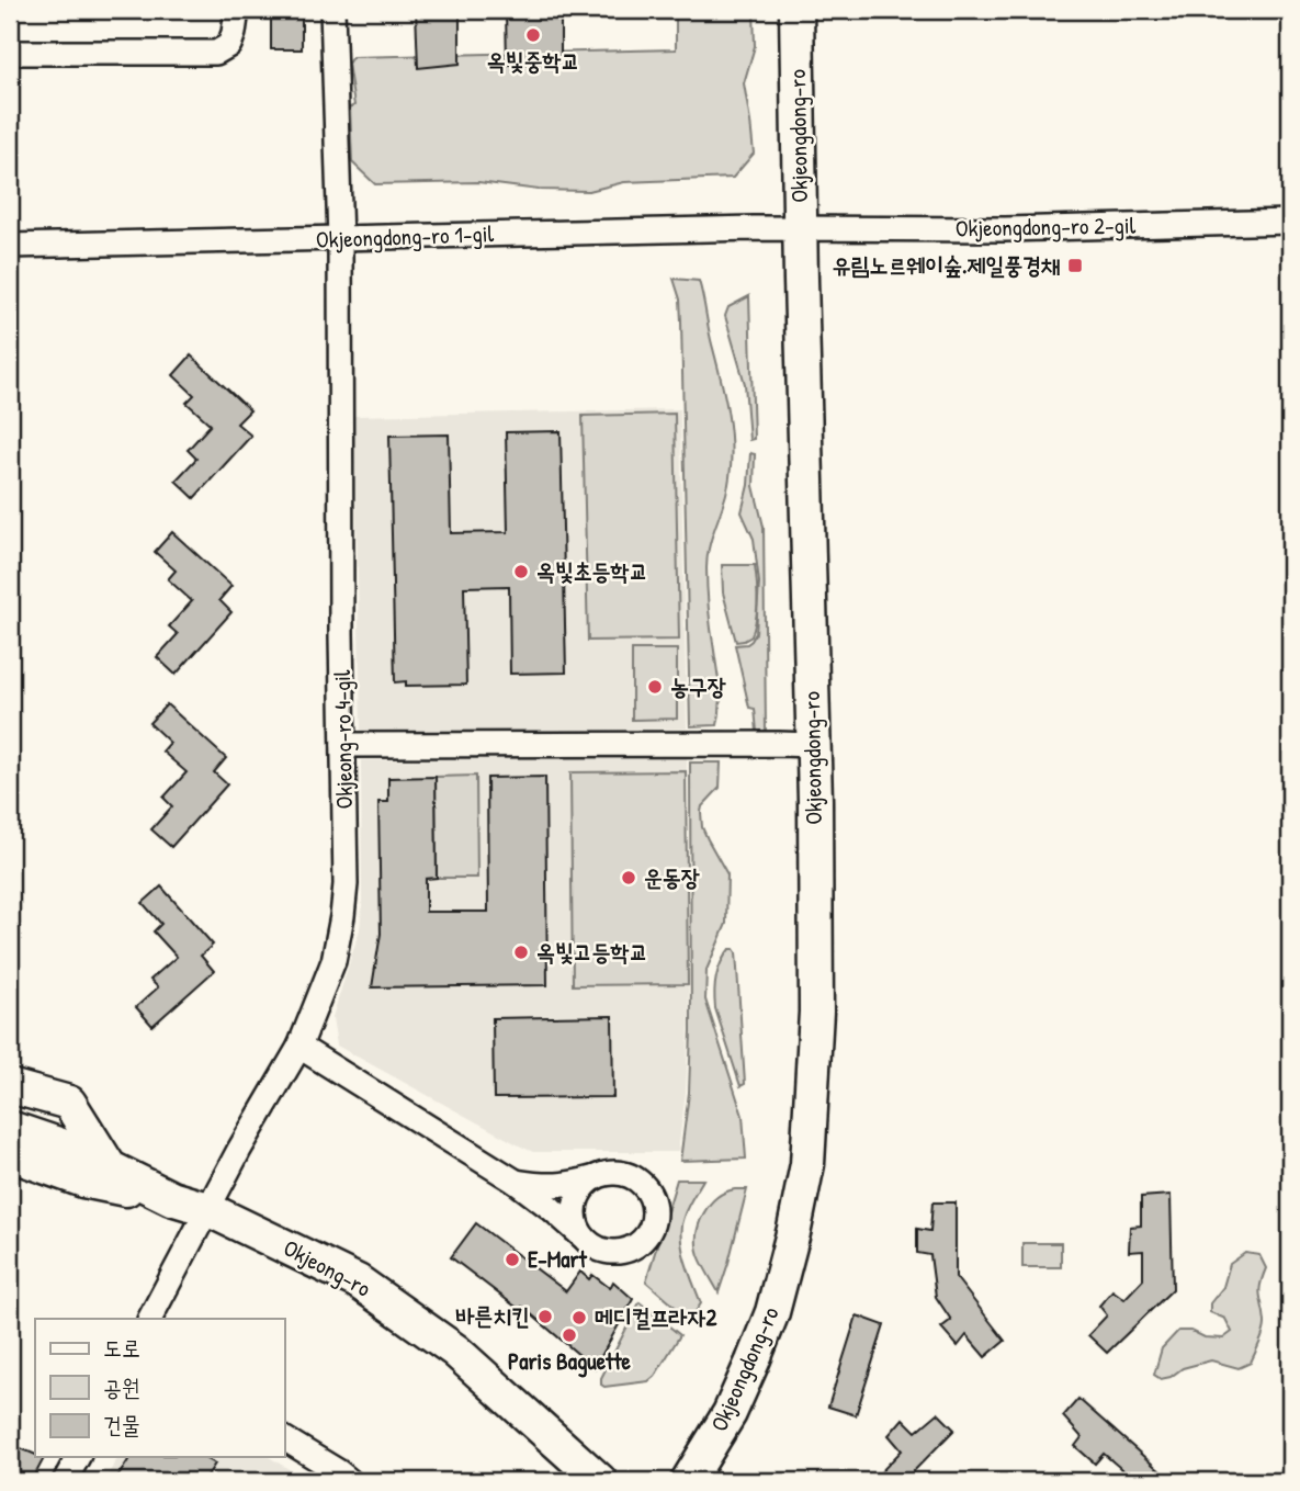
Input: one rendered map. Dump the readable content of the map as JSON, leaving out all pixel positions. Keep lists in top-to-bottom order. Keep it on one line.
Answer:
{"streets":{"street":["Okjeongdong-ro","Okjeongdong-ro 2-gil","Okjeongdong-ro 1-gil","Okjeong-ro 4-gil","Okjeong-ro"]},"crossings":[["Okjeongdong-ro","Okjeongdong-ro 2-gil"],["Okjeongdong-ro","Okjeongdong-ro 1-gil"],["Okjeongdong-ro 2-gil","Okjeongdong-ro 1-gil"],["Okjeongdong-ro 1-gil","Okjeong-ro 4-gil"],["Okjeong-ro 4-gil","Okjeong-ro"]],"places":{"other":["옥빛중학교","옥빛초등학교","농구장","운동장","옥빛고등학교","E-Mart","바른치킨","메디컬프라자2","Paris Baguette"],"transit":["유림노르웨이숲.제일풍경채"]},"legend":["도로","공원","건물"]}
